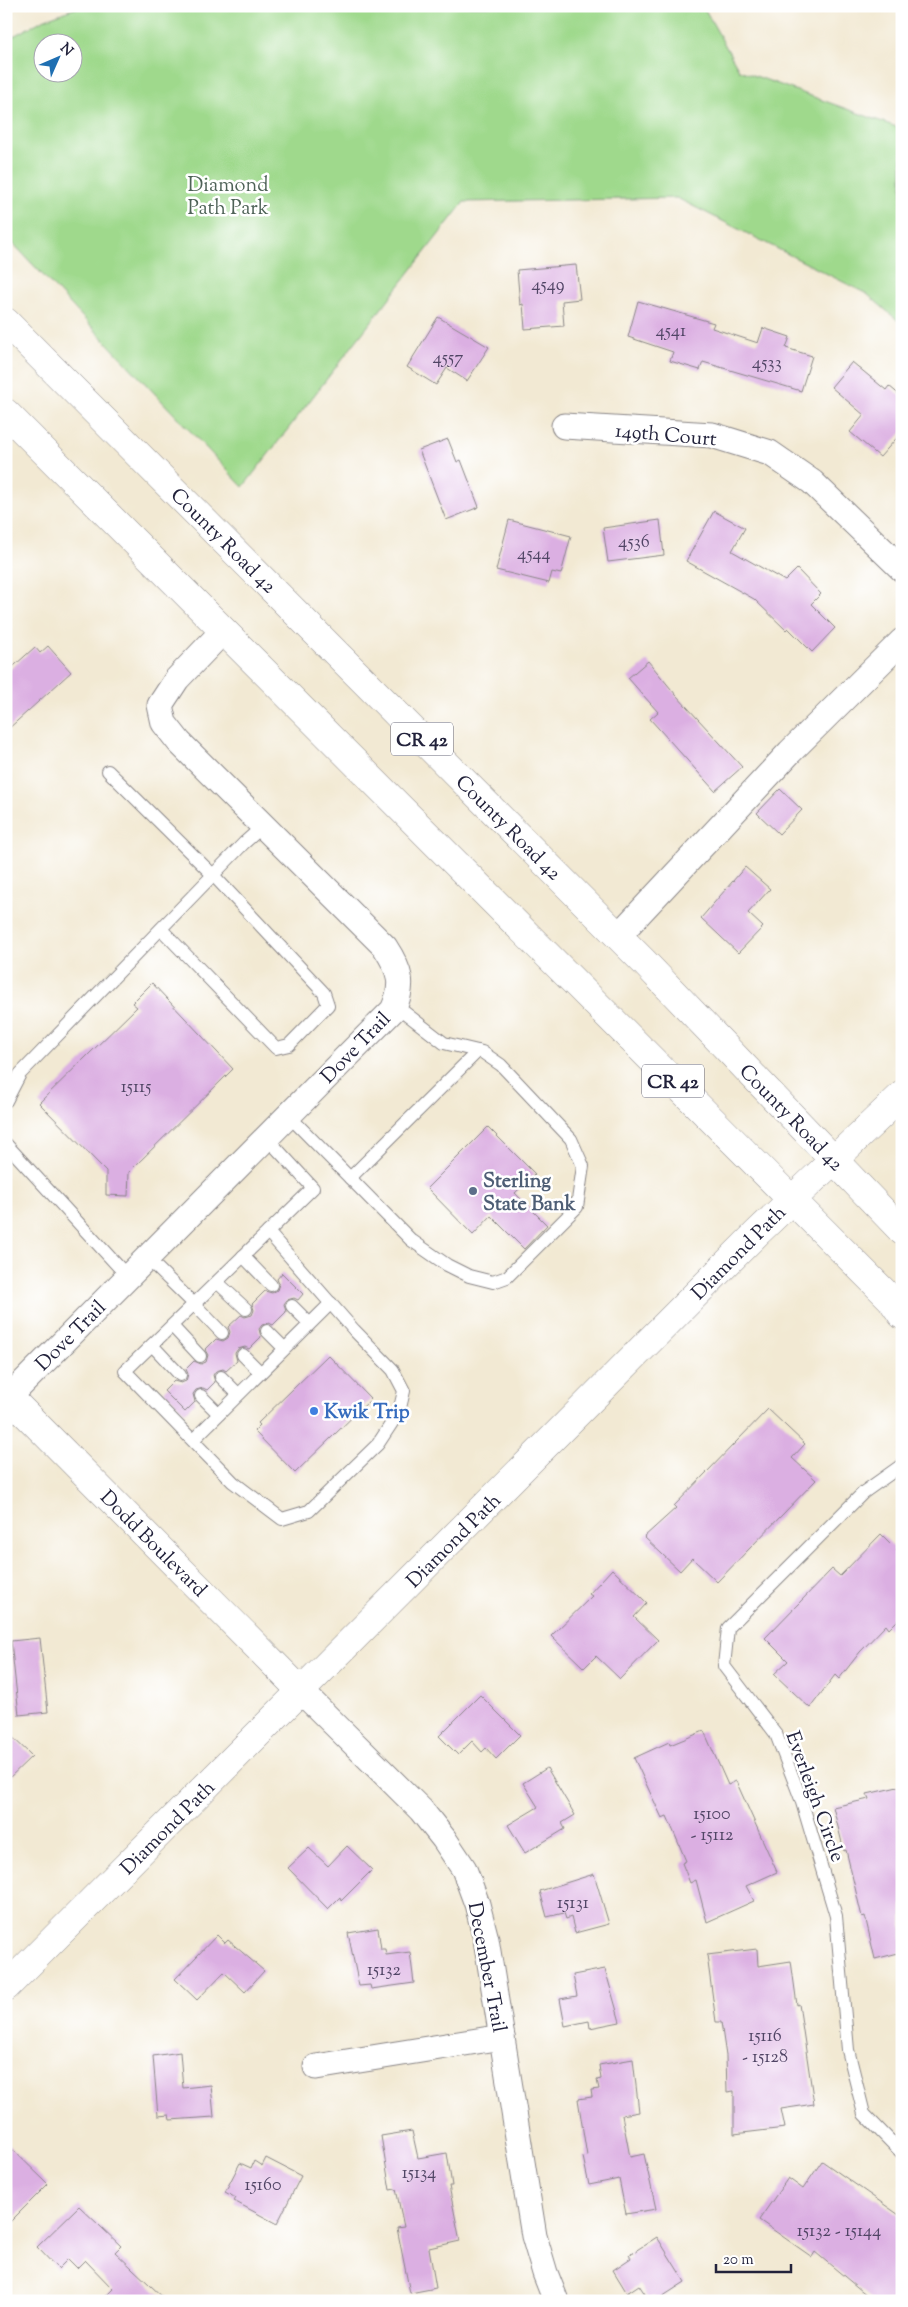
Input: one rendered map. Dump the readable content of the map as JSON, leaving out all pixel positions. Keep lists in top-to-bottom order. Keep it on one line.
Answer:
{"streets":{"main road":["County Road 42","CR 42","Diamond Path","Dodd Boulevard"],"street":["149th Court","Dove Trail","December Trail"],"lane":["Everleigh Circle"]},"crossings":[["County Road 42","Diamond Path"],["CR 42","Dove Trail"],["CR 42","Diamond Path"],["Dove Trail","Dodd Boulevard"],["Diamond Path","Dodd Boulevard"],["Diamond Path","December Trail"],["Dodd Boulevard","December Trail"]],"parks":["Diamond Path Park"],"places":["Sterling State Bank","Kwik Trip"],"house_numbers":["4549","4541","4557","4533","4536","4544","15115","15100 - 15112","15131","15132","15116 - 15128","15134","15160","15132 - 15144"],"scale_bar":"20 m","north":"top right"}
